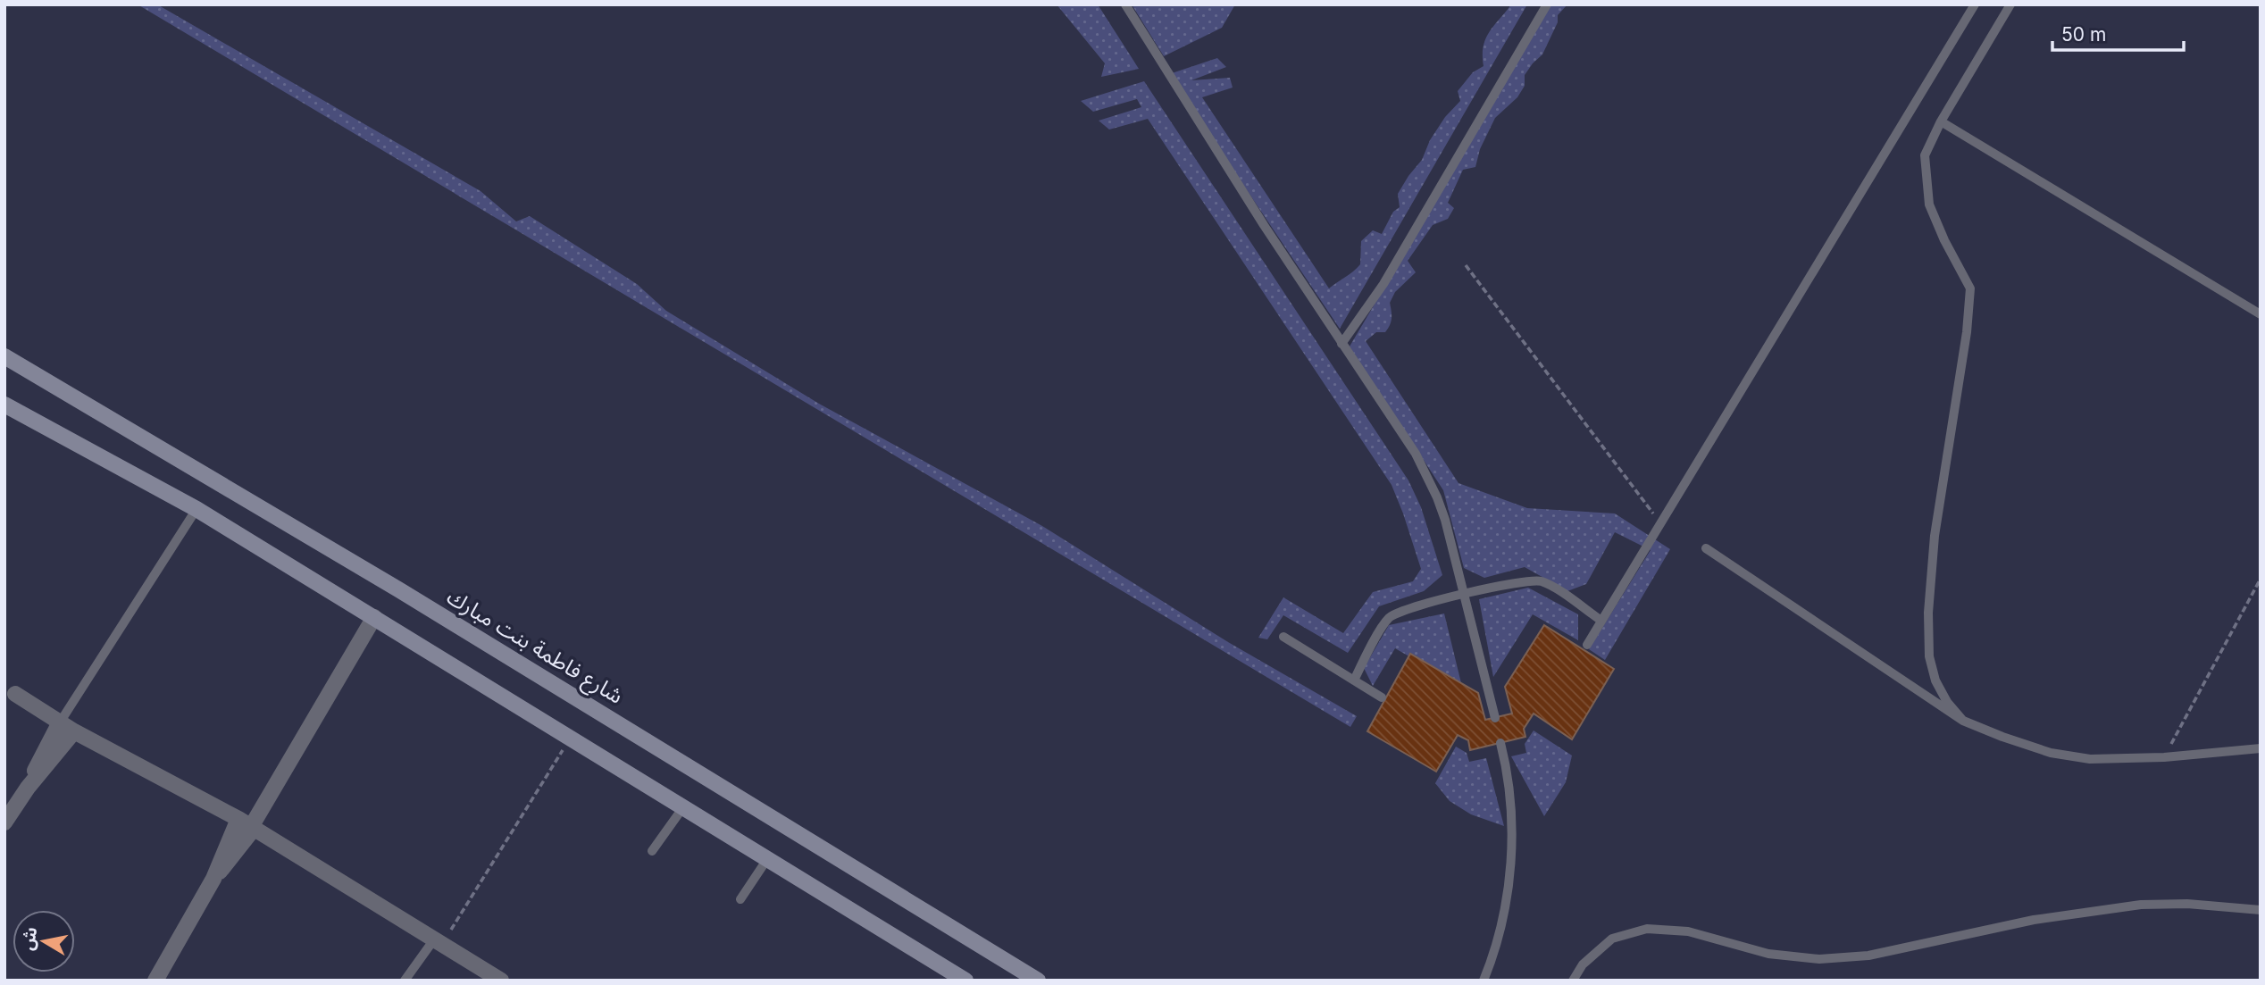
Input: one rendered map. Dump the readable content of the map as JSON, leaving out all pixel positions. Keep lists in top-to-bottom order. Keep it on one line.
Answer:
{"streets":{"street":["شارع فاطمة بنت مبارك"]},"scale_bar":"50 m","north":"left"}
